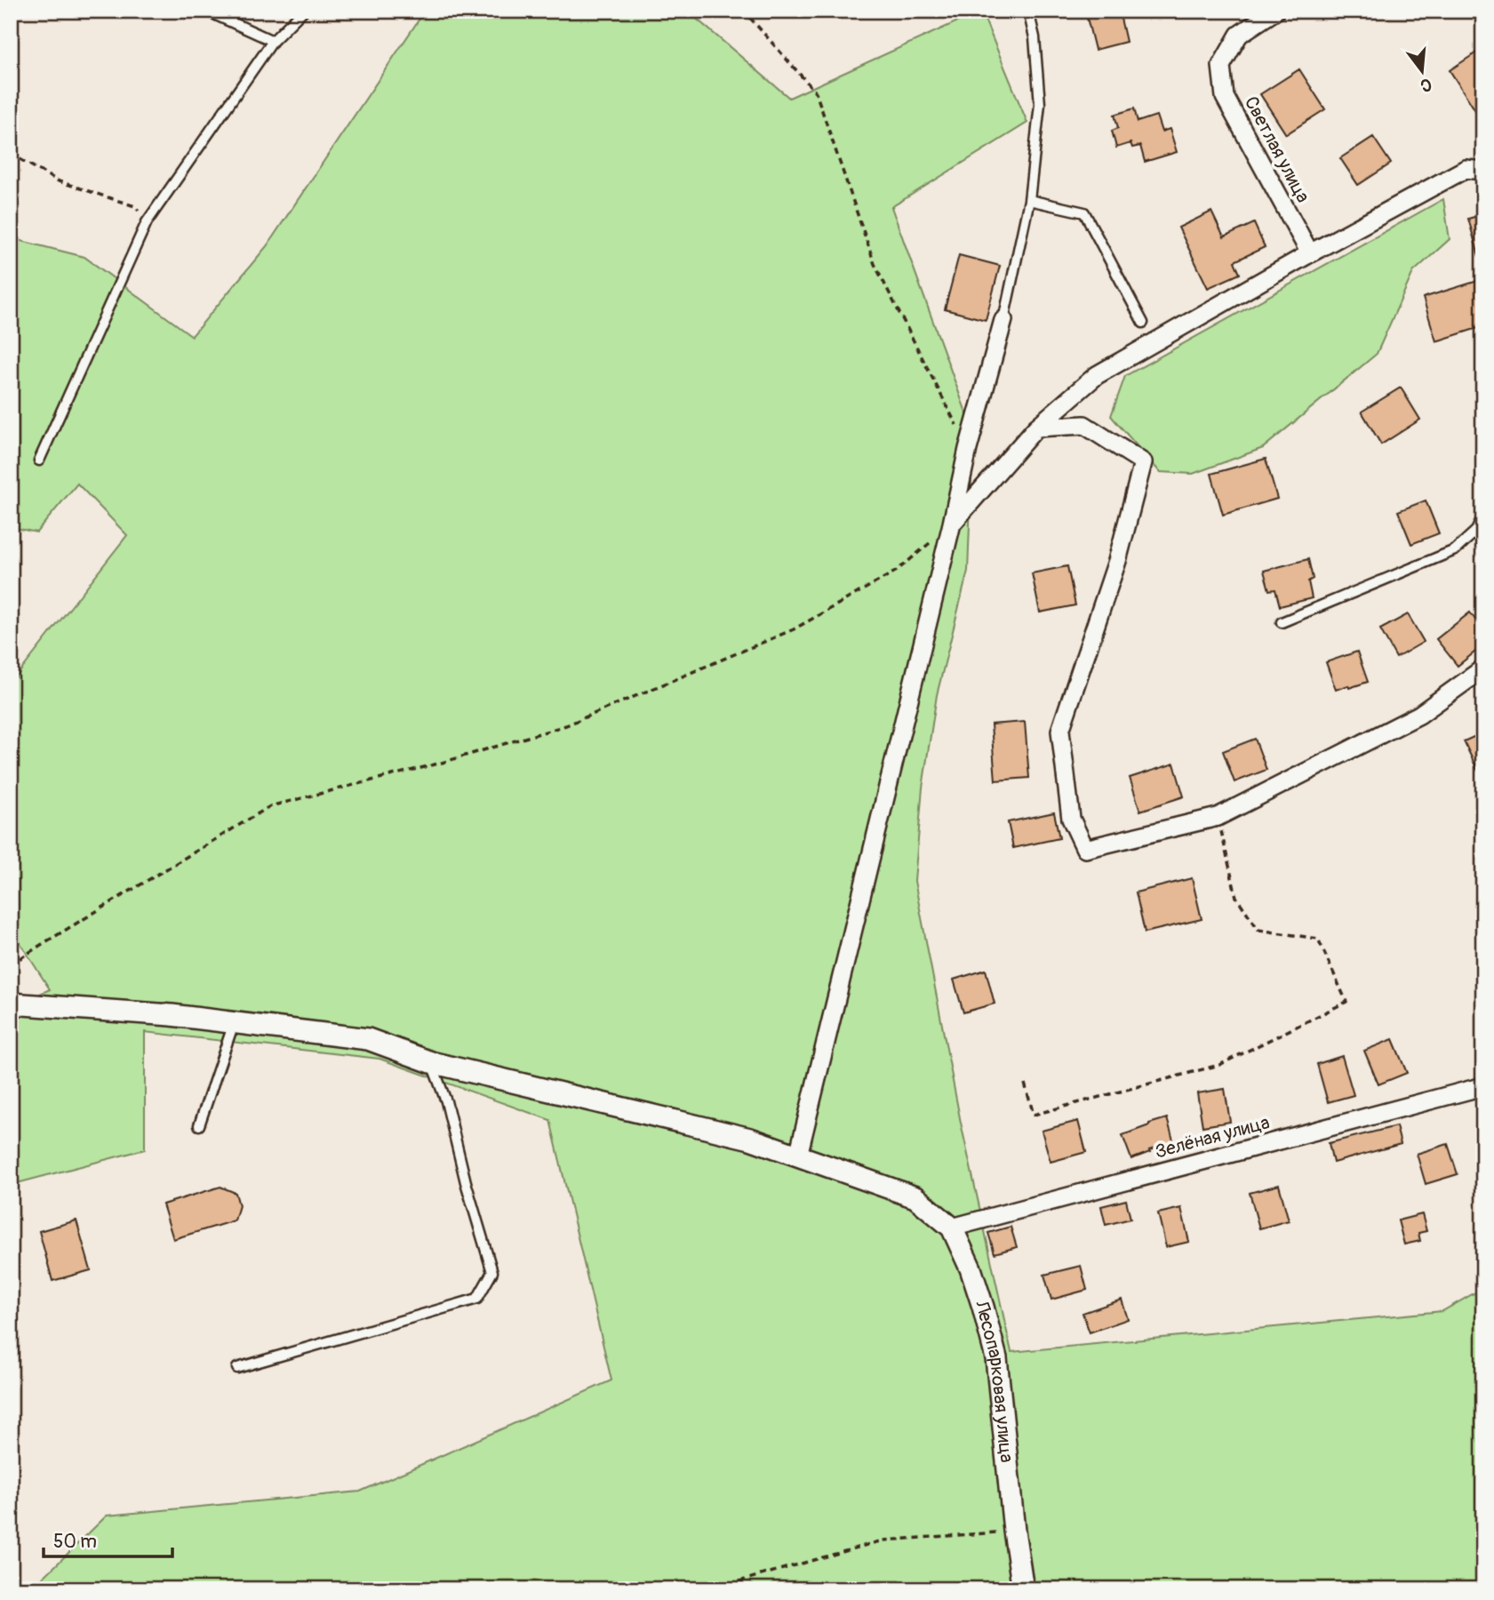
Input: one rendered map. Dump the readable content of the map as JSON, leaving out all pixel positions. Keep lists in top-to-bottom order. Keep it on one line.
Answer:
{"streets":{"street":["Светлая улица","Зелёная улица","Лесопарковая улица"]},"crossings":[["Зелёная улица","Лесопарковая улица"]],"scale_bar":"50 m","north":"bottom"}
